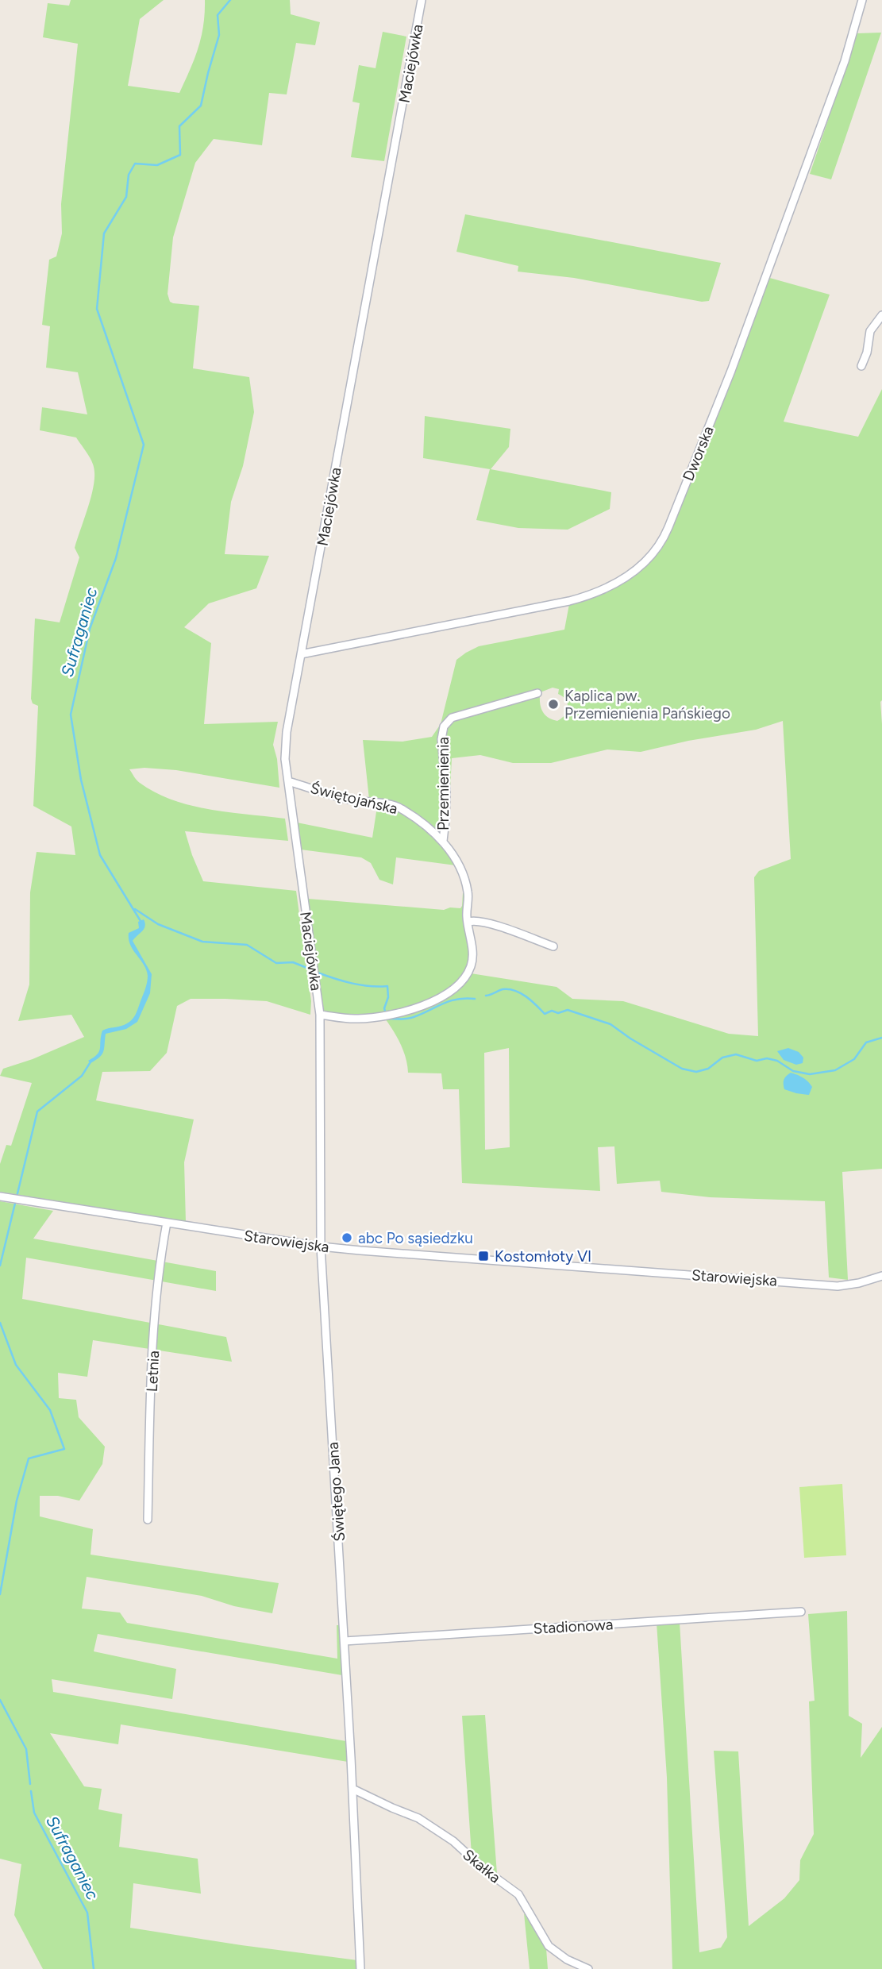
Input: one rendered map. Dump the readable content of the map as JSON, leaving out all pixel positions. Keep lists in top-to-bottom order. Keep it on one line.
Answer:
{"streets":{"street":["Maciejówka","Dworska","Przemienienia","Świętojańska","Starowiejska","Letnia","Świętego Jana","Stadionowa","Skałka"]},"crossings":[["Maciejówka","Dworska"],["Maciejówka","Świętojańska"],["Maciejówka","Świętego Jana"],["Przemienienia","Świętojańska"],["Świętojańska","Świętego Jana"],["Starowiejska","Letnia"],["Starowiejska","Świętego Jana"],["Świętego Jana","Stadionowa"],["Świętego Jana","Skałka"]],"water":["Sufraganiec"],"places":{"other":["Kaplica pw. Przemienienia Pańskiego","abc Po sąsiedzku"],"transit":["Kostomłoty VI"]}}
